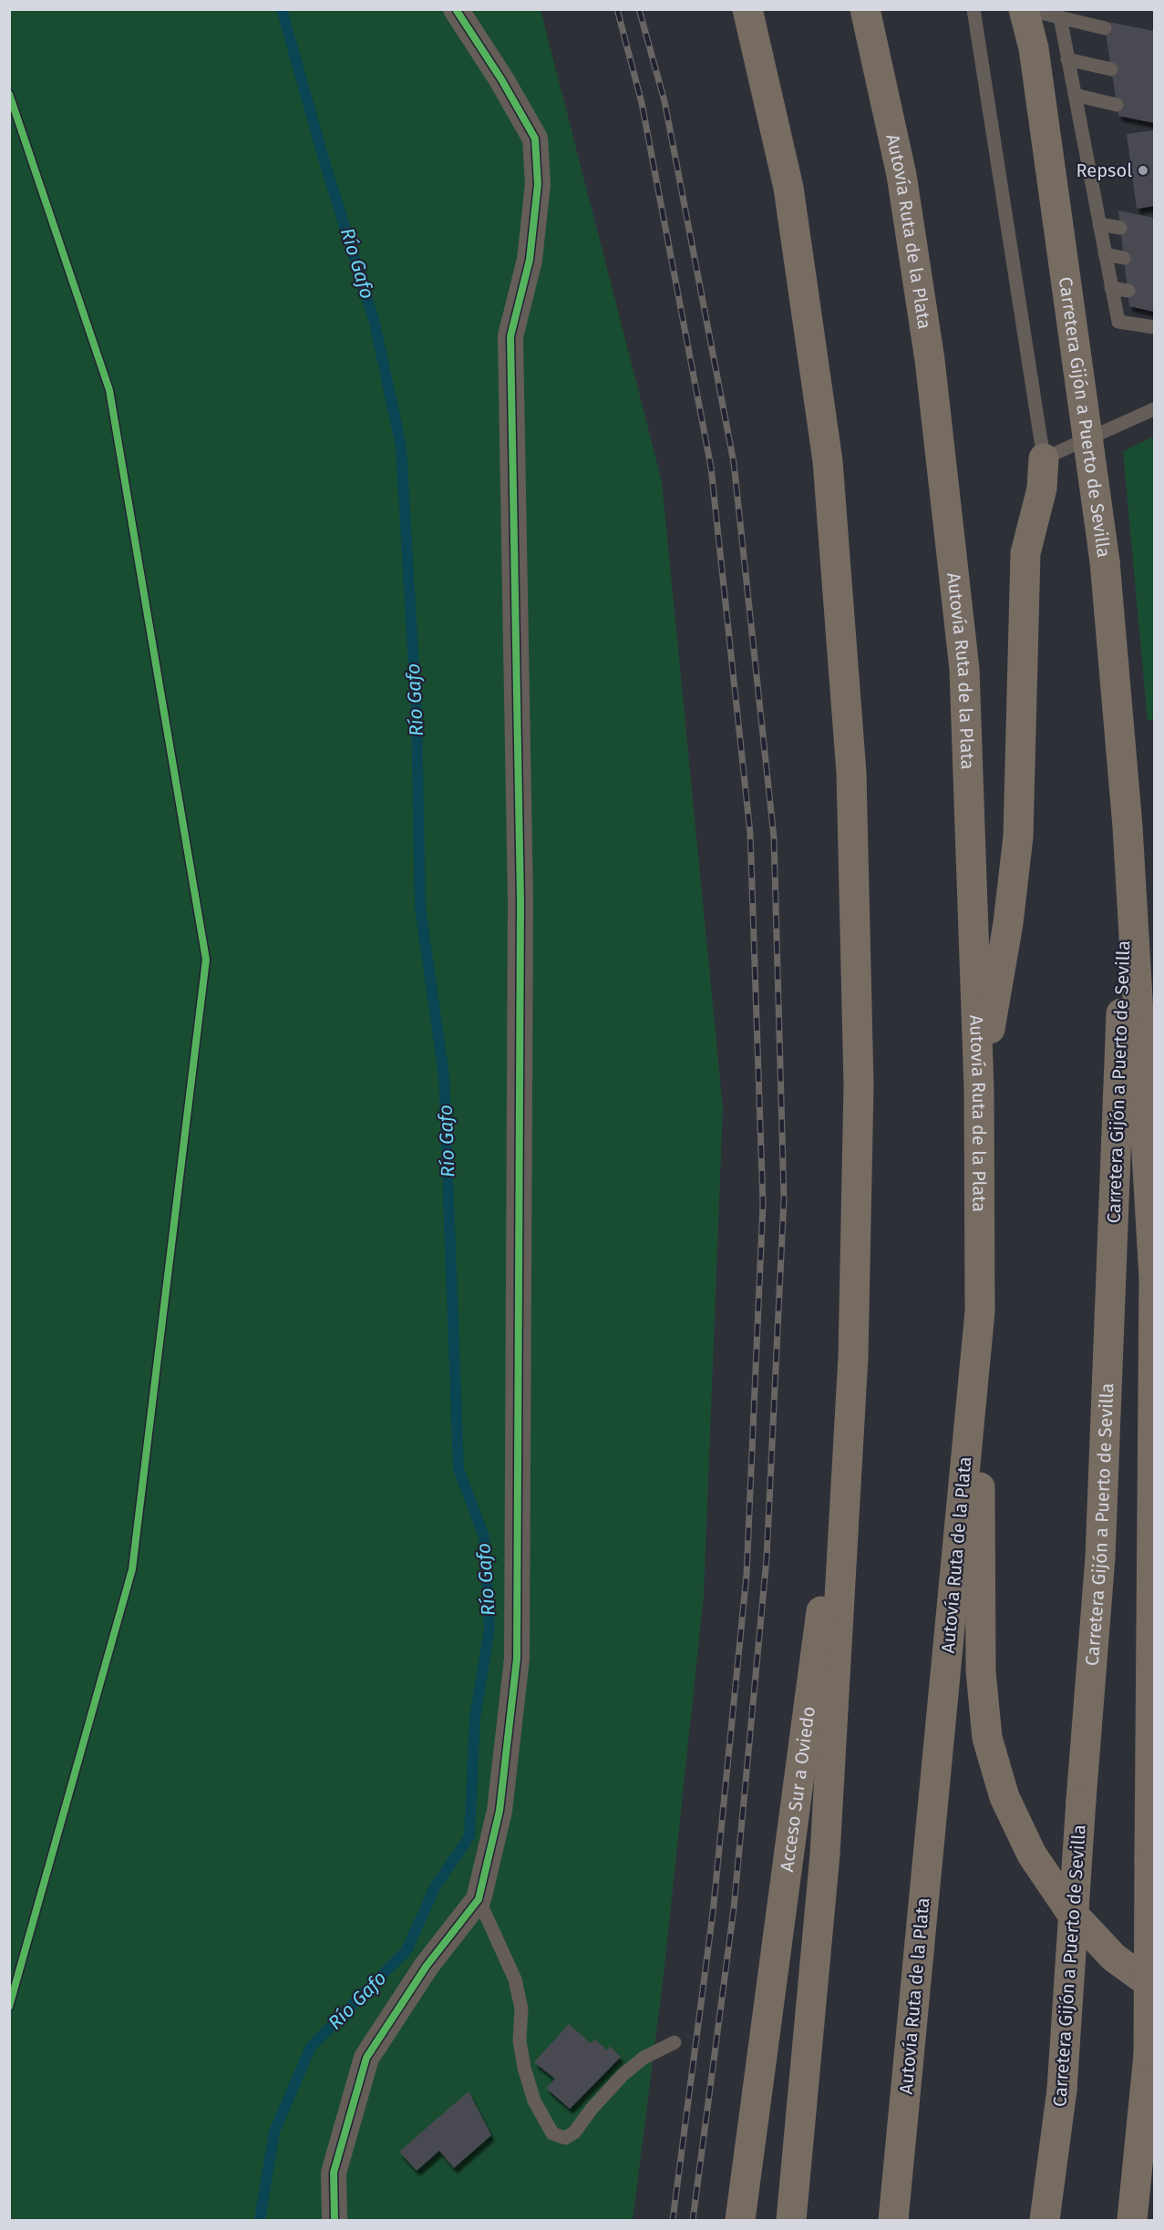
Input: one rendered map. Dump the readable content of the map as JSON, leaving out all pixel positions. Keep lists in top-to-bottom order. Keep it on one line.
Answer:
{"streets":{"highway":["Autovía Ruta de la Plata","Carretera Gijón a Puerto de Sevilla","Acceso Sur a Oviedo"]},"water":["Río Gafo"],"places":["Repsol"]}
